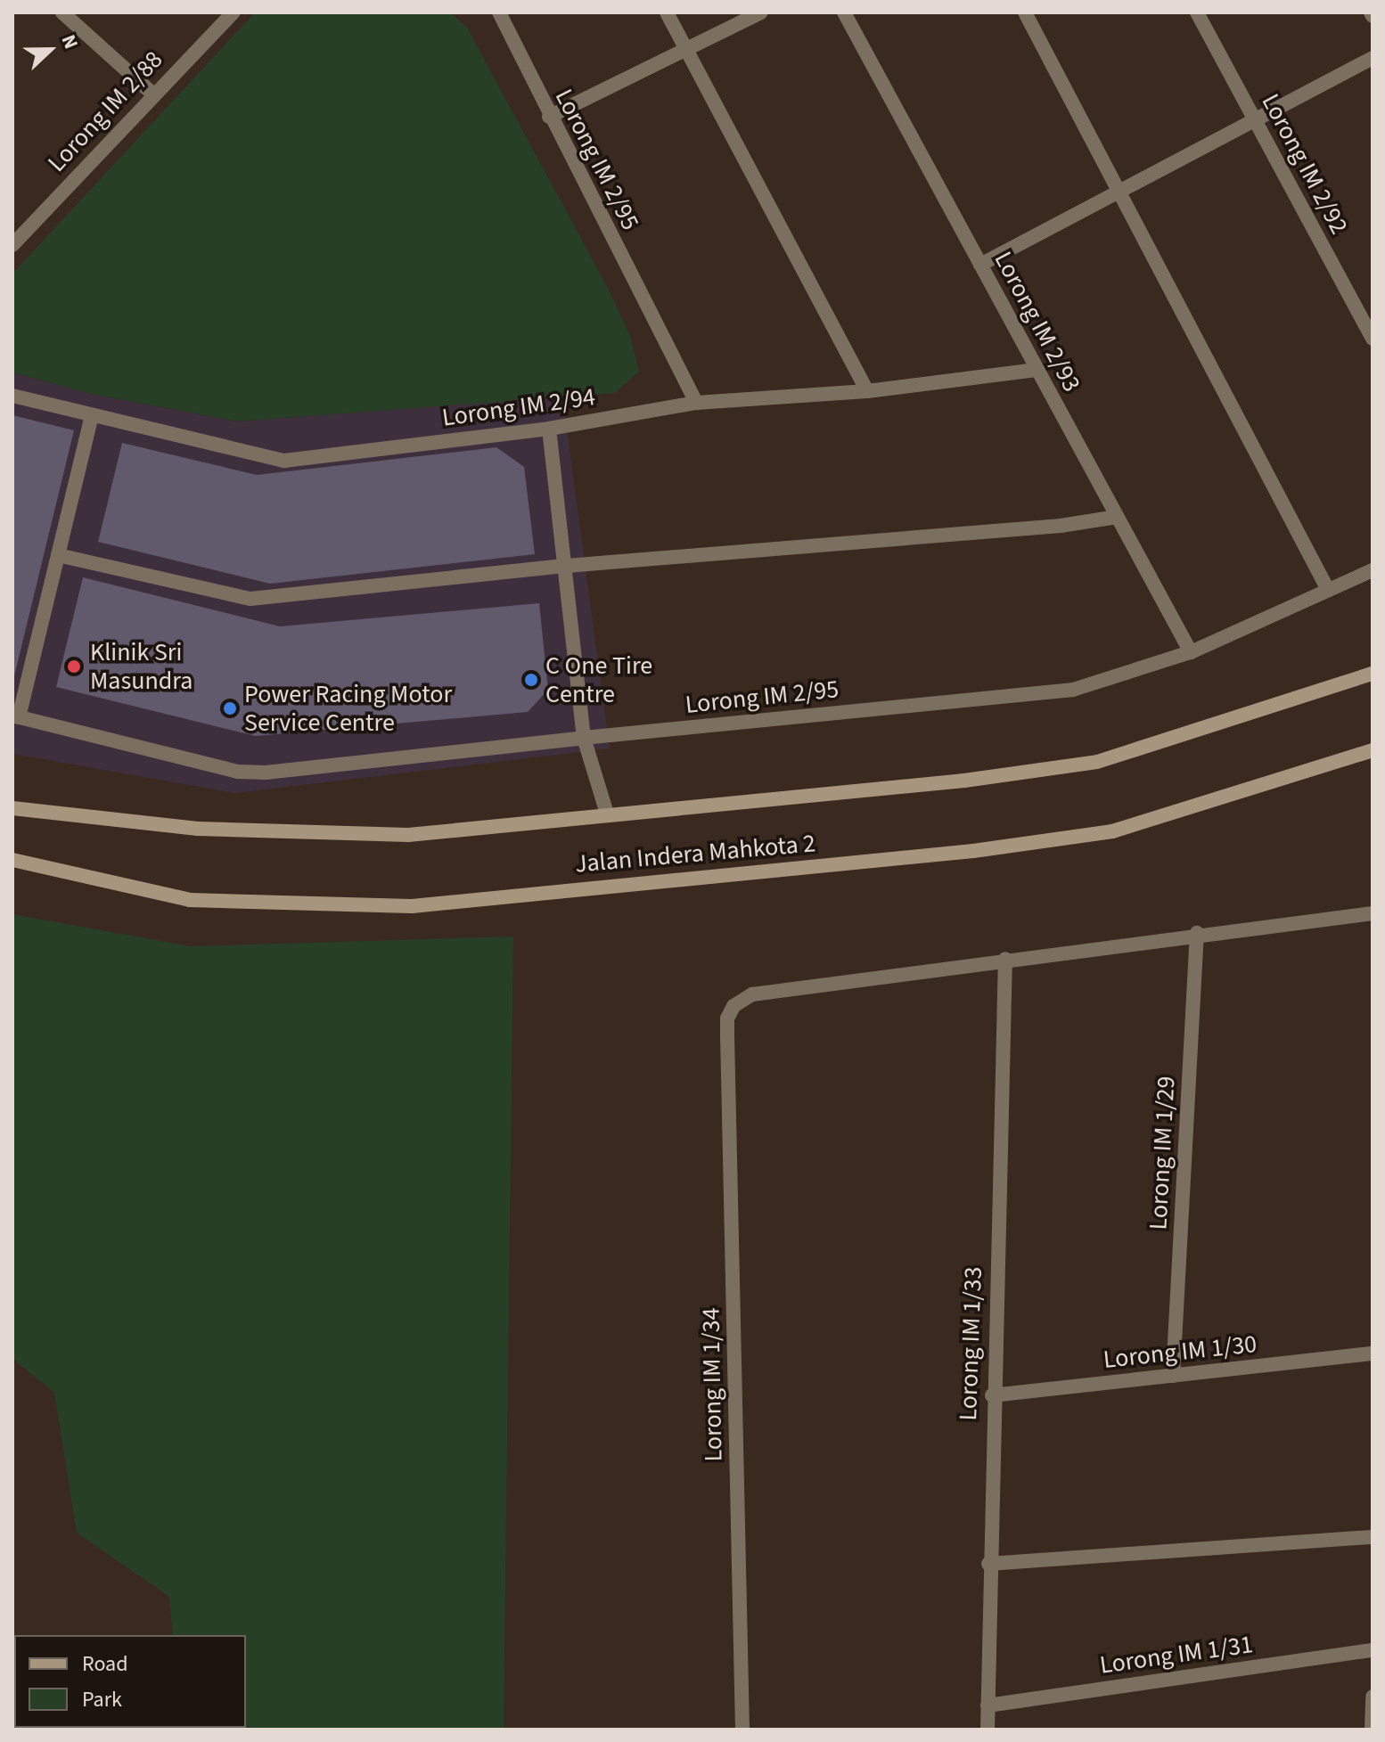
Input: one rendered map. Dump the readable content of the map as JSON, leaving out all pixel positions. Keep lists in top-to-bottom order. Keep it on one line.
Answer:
{"streets":{"street":["Lorong IM 2/88","Lorong IM 2/95","Lorong IM 2/92","Lorong IM 2/93","Lorong IM 2/94","Jalan Indera Mahkota 2","Lorong IM 1/29","Lorong IM 1/33","Lorong IM 1/30","Lorong IM 1/34","Lorong IM 1/31"]},"crossings":[["Lorong IM 2/95","Lorong IM 2/93"],["Lorong IM 2/95","Lorong IM 2/94"],["Lorong IM 2/93","Lorong IM 2/94"],["Lorong IM 1/29","Lorong IM 1/30"],["Lorong IM 1/29","Lorong IM 1/34"],["Lorong IM 1/33","Lorong IM 1/30"],["Lorong IM 1/33","Lorong IM 1/34"],["Lorong IM 1/33","Lorong IM 1/31"]],"places":["Klinik Sri Masundra","C One Tire Centre","Power Racing Motor Service Centre"],"legend":["Road","Park"],"north":"right"}
